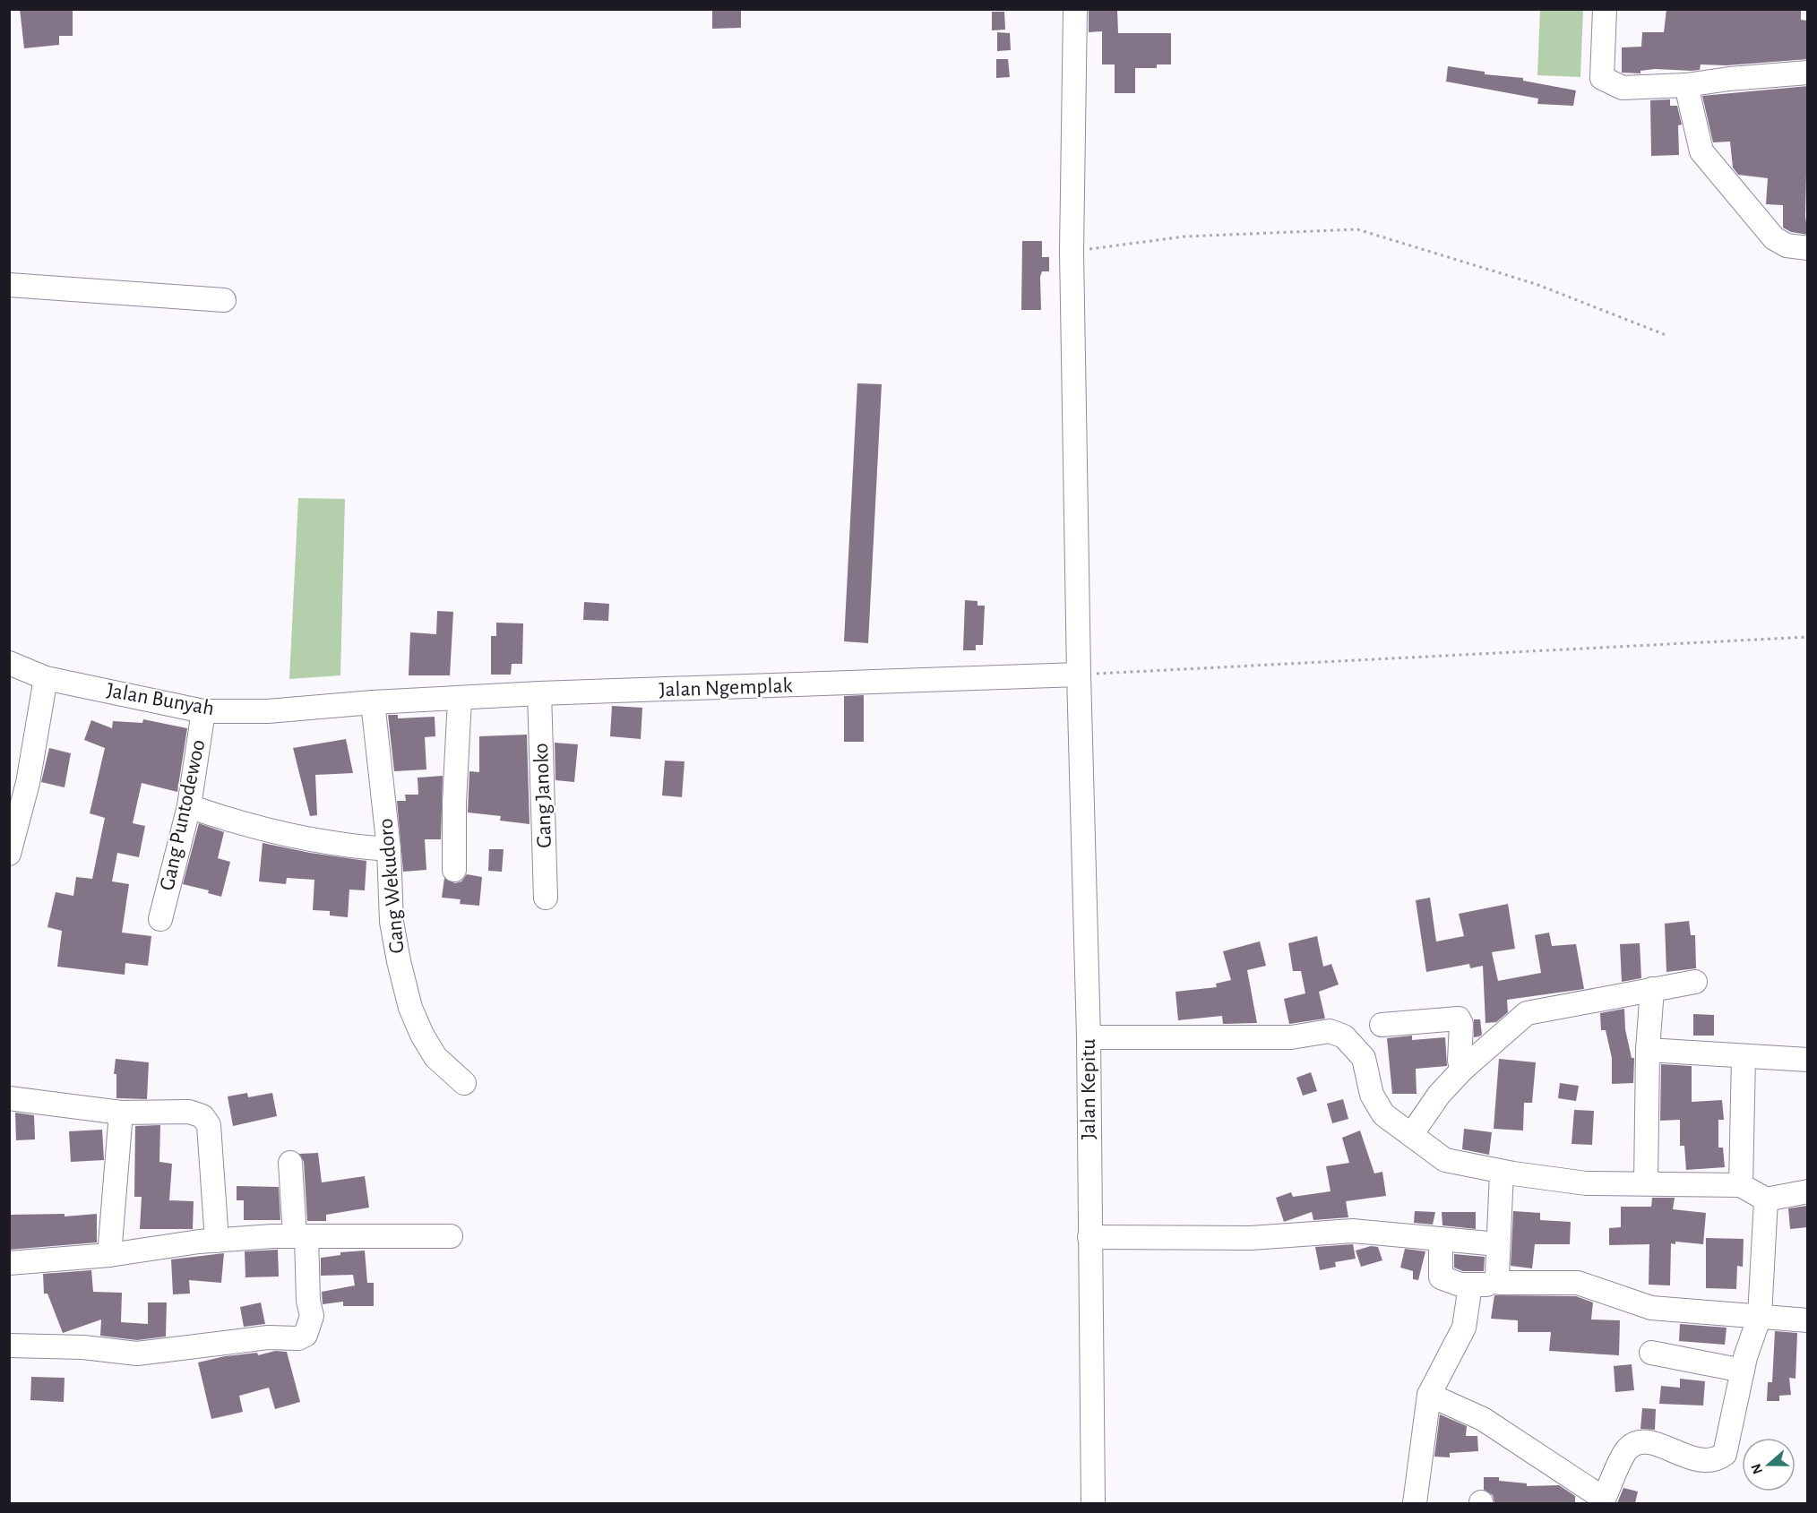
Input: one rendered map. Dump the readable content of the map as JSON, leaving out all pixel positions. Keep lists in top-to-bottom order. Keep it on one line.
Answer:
{"streets":{"street":["Jalan Ngemplak","Jalan Bunyah","Gang Janoko","Gang Puntodewoo","Gang Wekudoro","Jalan Kepitu"]},"crossings":[["Jalan Ngemplak","Jalan Bunyah"],["Jalan Ngemplak","Gang Janoko"],["Jalan Ngemplak","Gang Wekudoro"],["Jalan Ngemplak","Jalan Kepitu"],["Jalan Bunyah","Gang Puntodewoo"],["Jalan Bunyah","Gang Wekudoro"]],"north":"left"}
